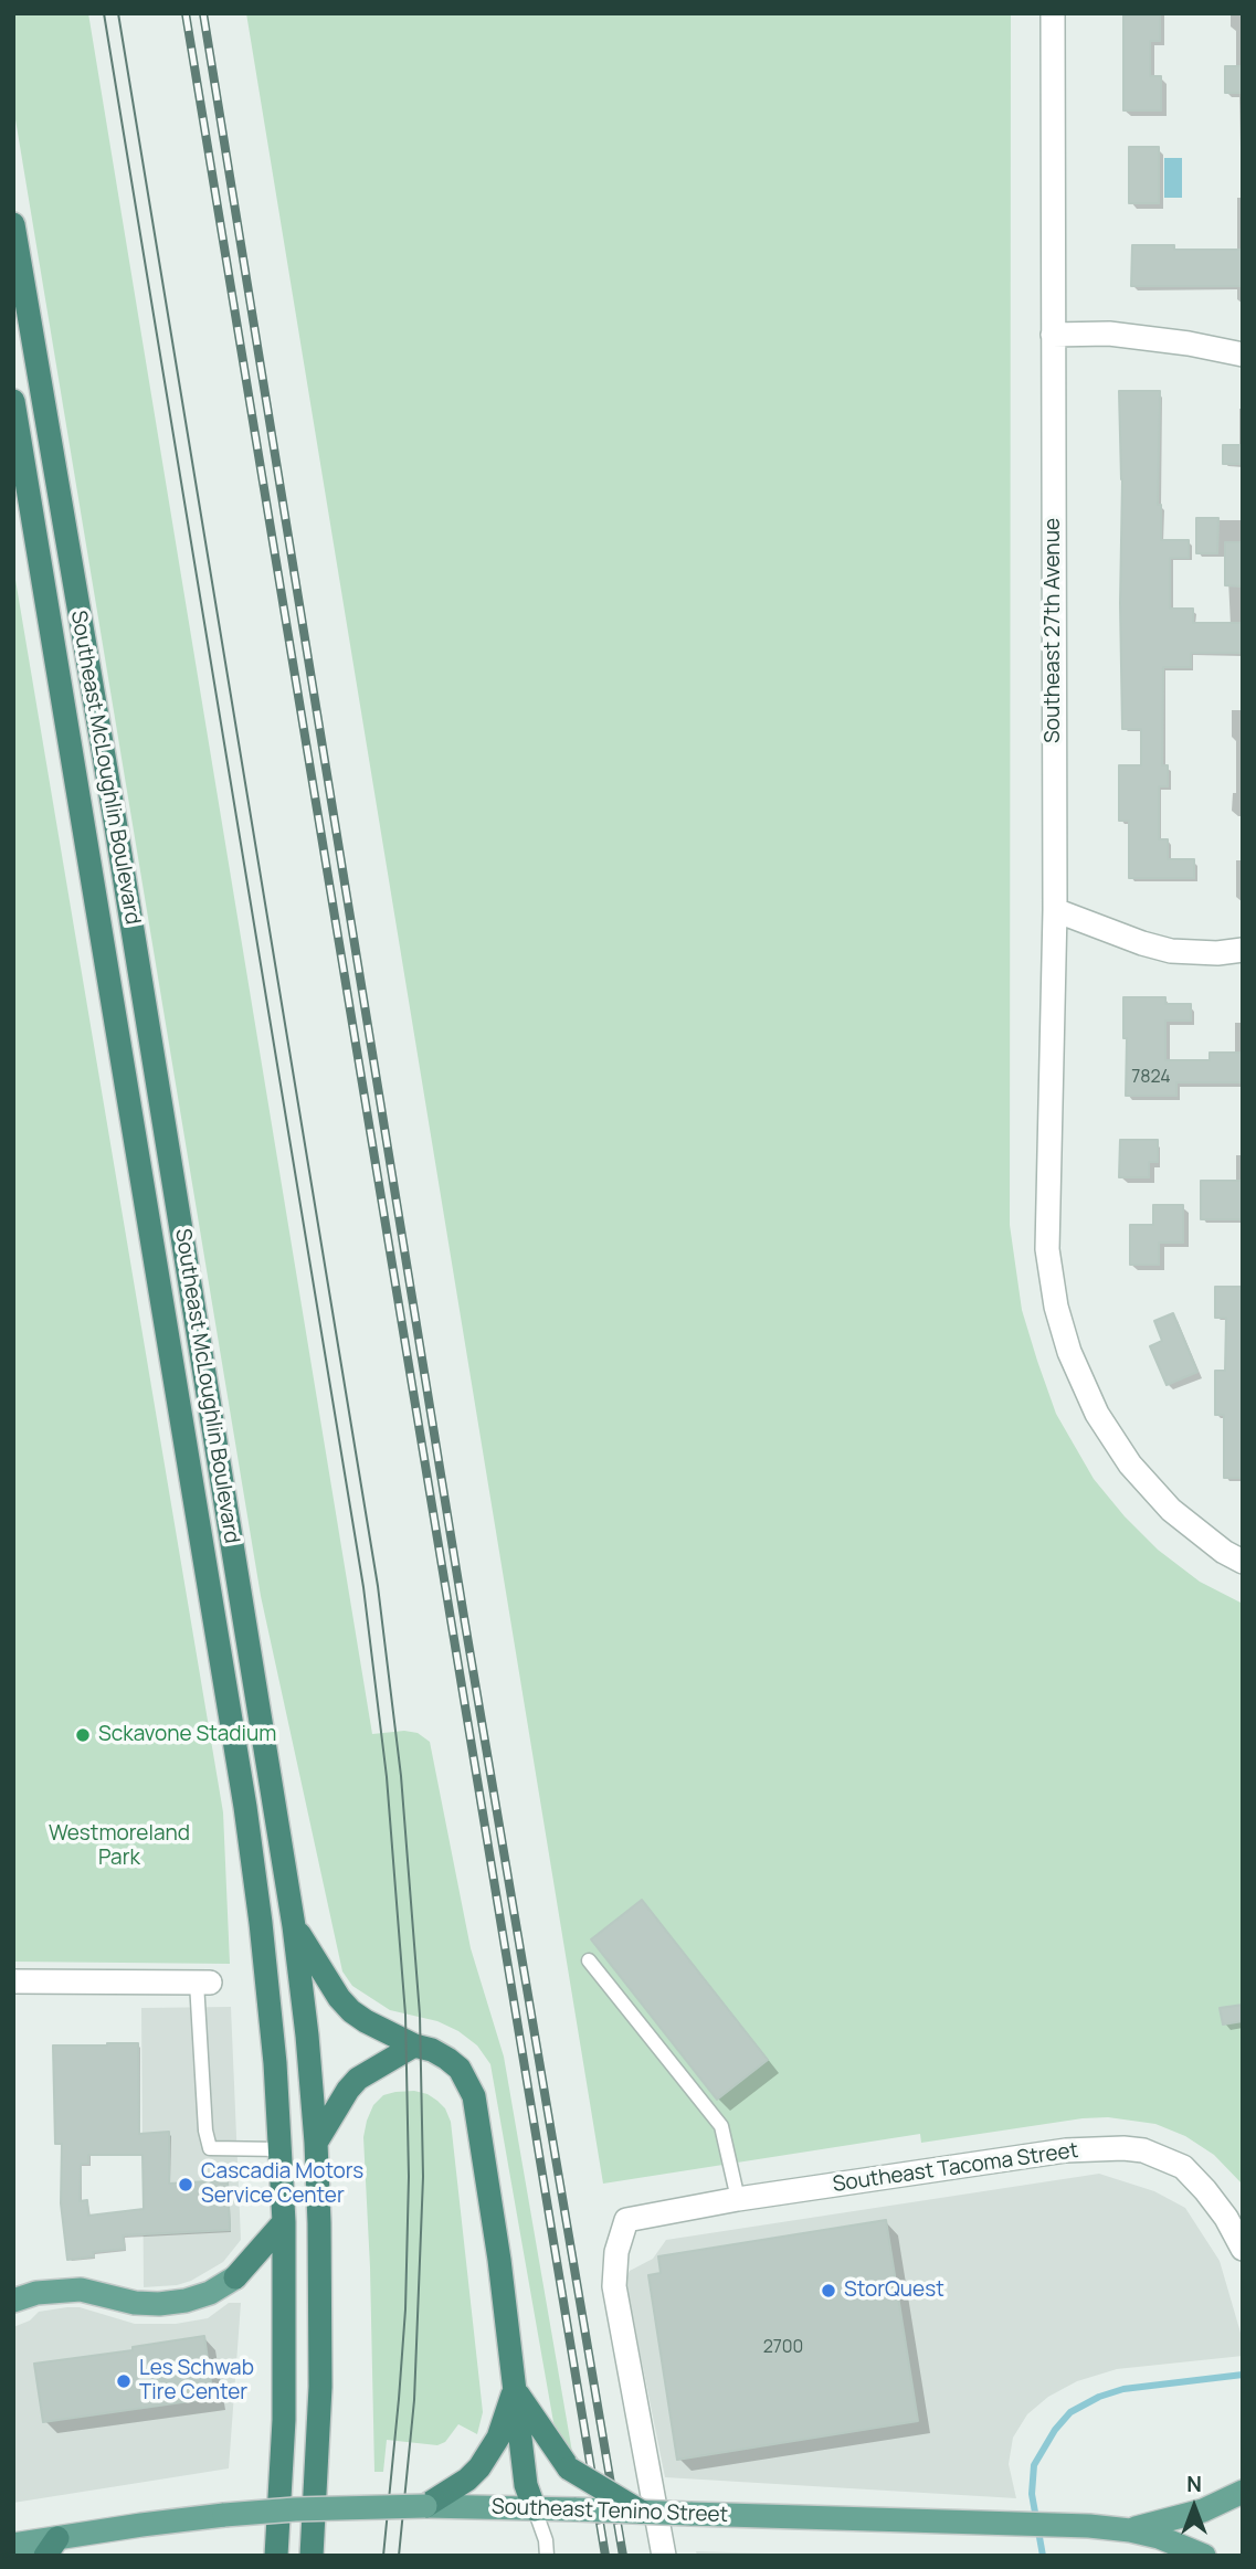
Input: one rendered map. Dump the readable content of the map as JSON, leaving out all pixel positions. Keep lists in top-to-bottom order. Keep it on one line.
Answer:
{"streets":{"highway":["Southeast McLoughlin Boulevard"],"main road":["Southeast Tenino Street"],"street":["Southeast 27th Avenue","Southeast Tacoma Street"]},"parks":["Westmoreland Park"],"places":["Sckavone Stadium","Cascadia Motors Service Center","StorQuest","Les Schwab Tire Center"],"house_numbers":["7824","2700"],"north":"top"}
